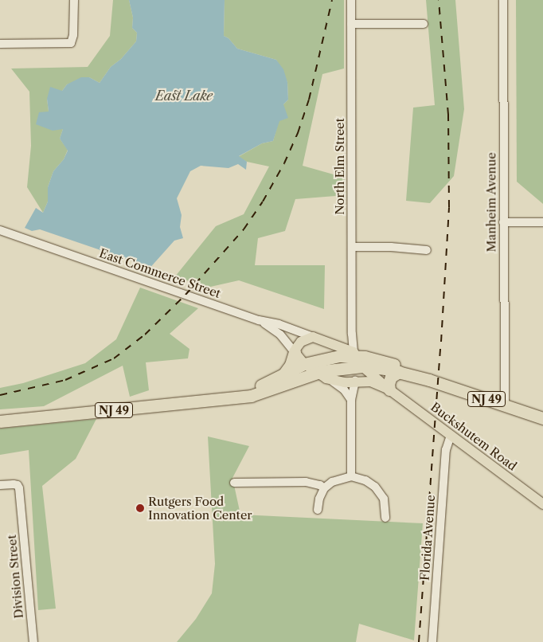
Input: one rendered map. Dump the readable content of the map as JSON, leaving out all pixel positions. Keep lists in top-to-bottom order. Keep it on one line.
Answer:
{"streets":{"highway":["NJ 49"],"main road":["Buckshutem Road"],"street":["North Elm Street","Manheim Avenue","East Commerce Street","Florida Avenue","Division Street"]},"crossings":[["North Elm Street","NJ 49"],["Manheim Avenue","NJ 49"],["Buckshutem Road","Florida Avenue"]],"water":["East Lake"],"places":["Rutgers Food Innovation Center"]}
